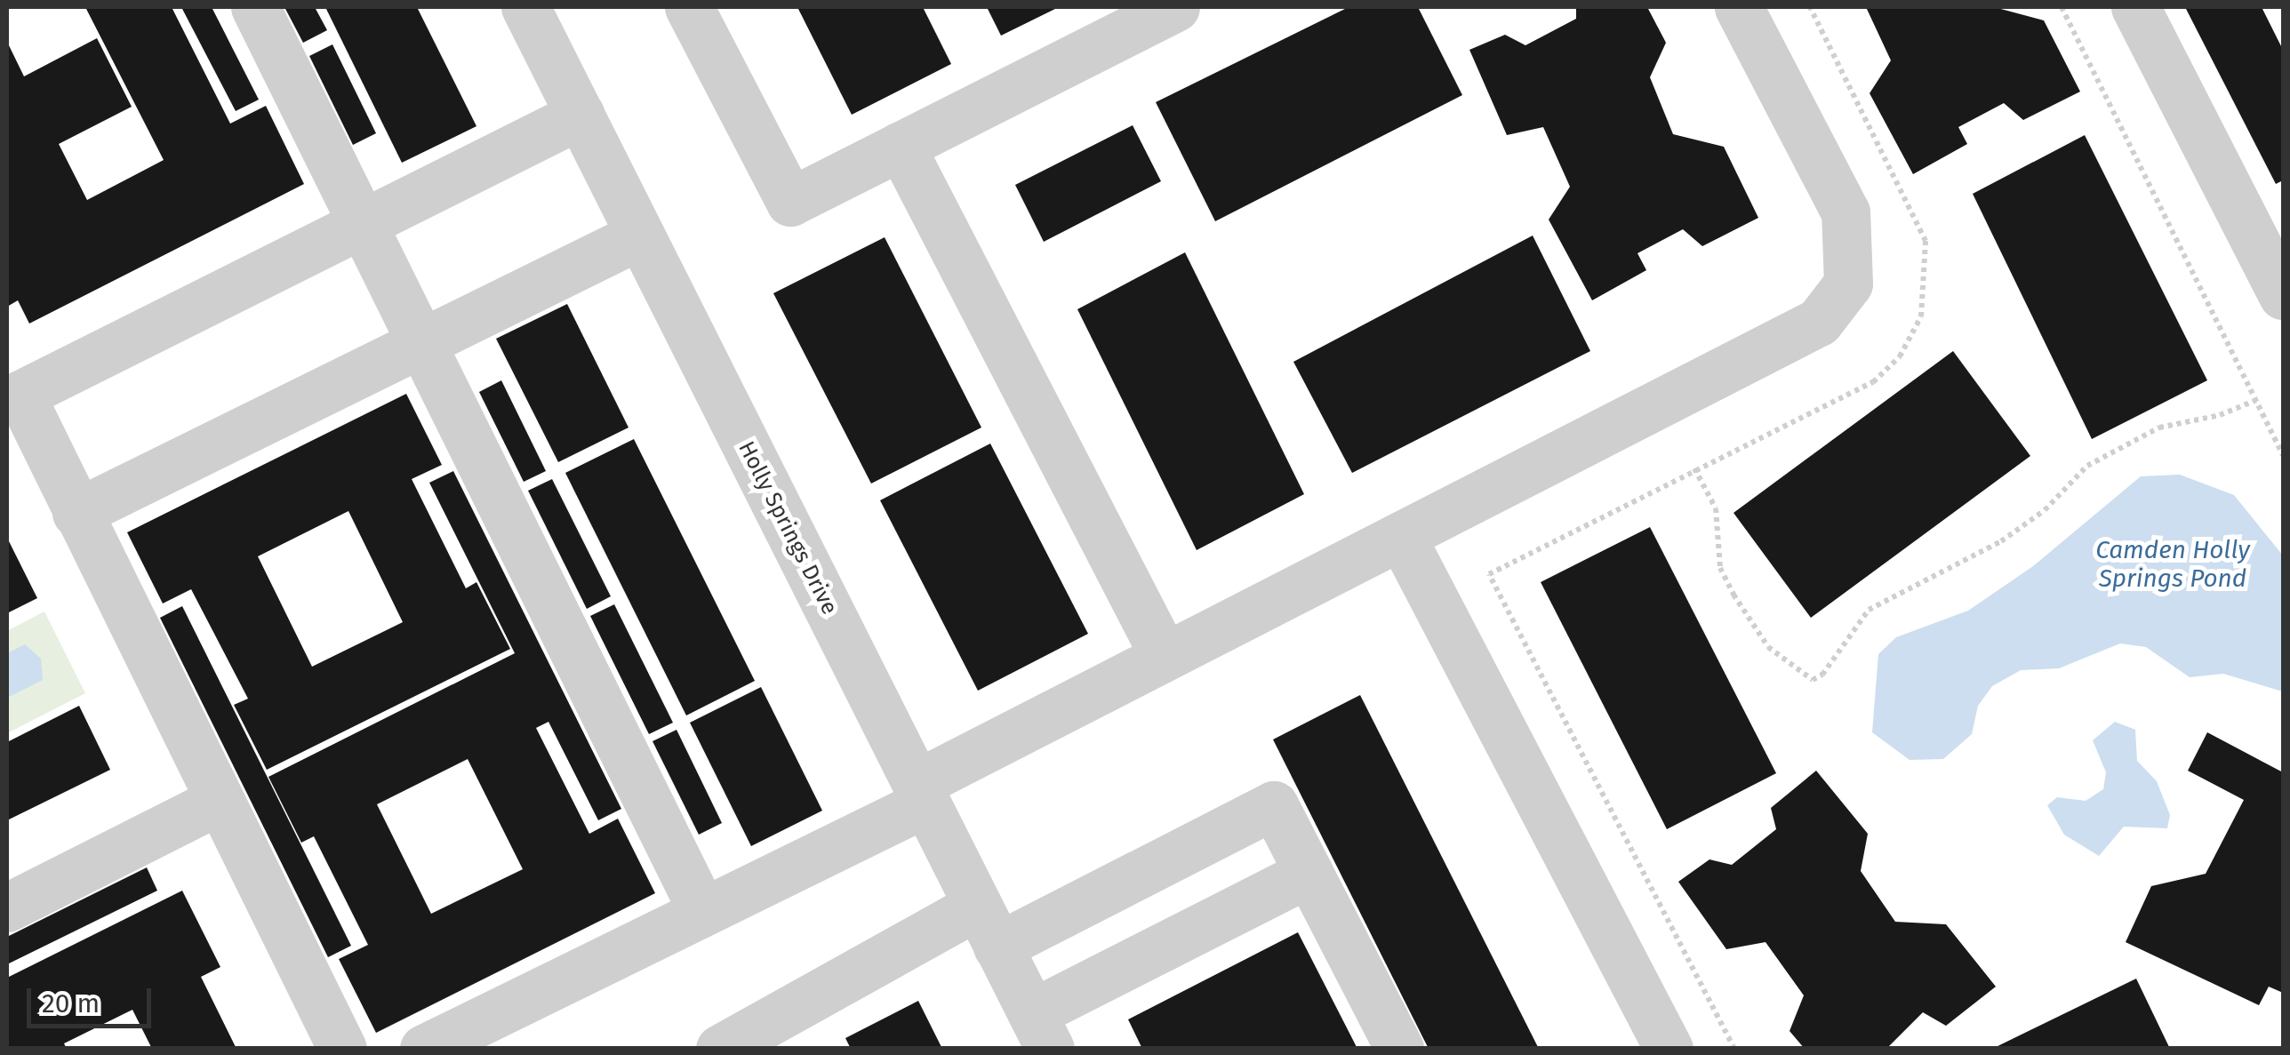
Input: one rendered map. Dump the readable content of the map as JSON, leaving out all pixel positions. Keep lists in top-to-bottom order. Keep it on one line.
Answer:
{"streets":{"street":["Holly Springs Drive"]},"water":["Camden Holly Springs Pond"],"scale_bar":"20 m"}
